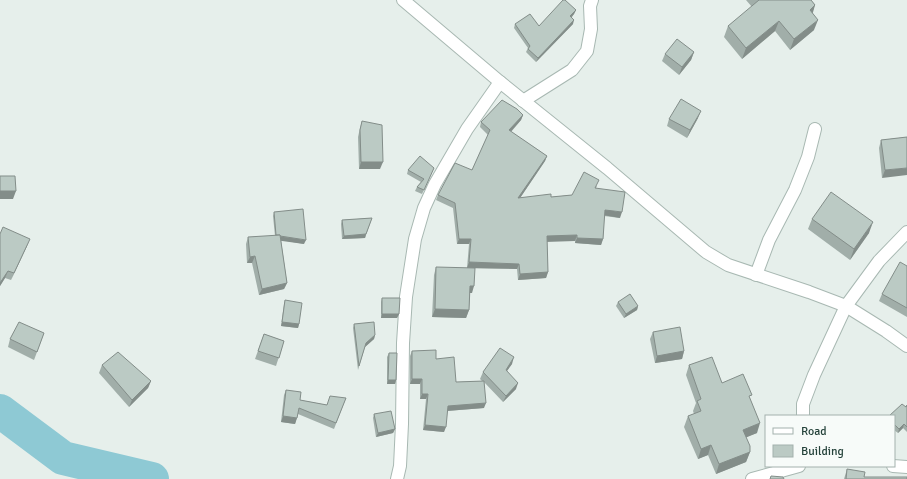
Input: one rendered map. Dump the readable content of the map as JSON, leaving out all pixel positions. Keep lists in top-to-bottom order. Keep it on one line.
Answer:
{"legend":["Road","Building"]}
